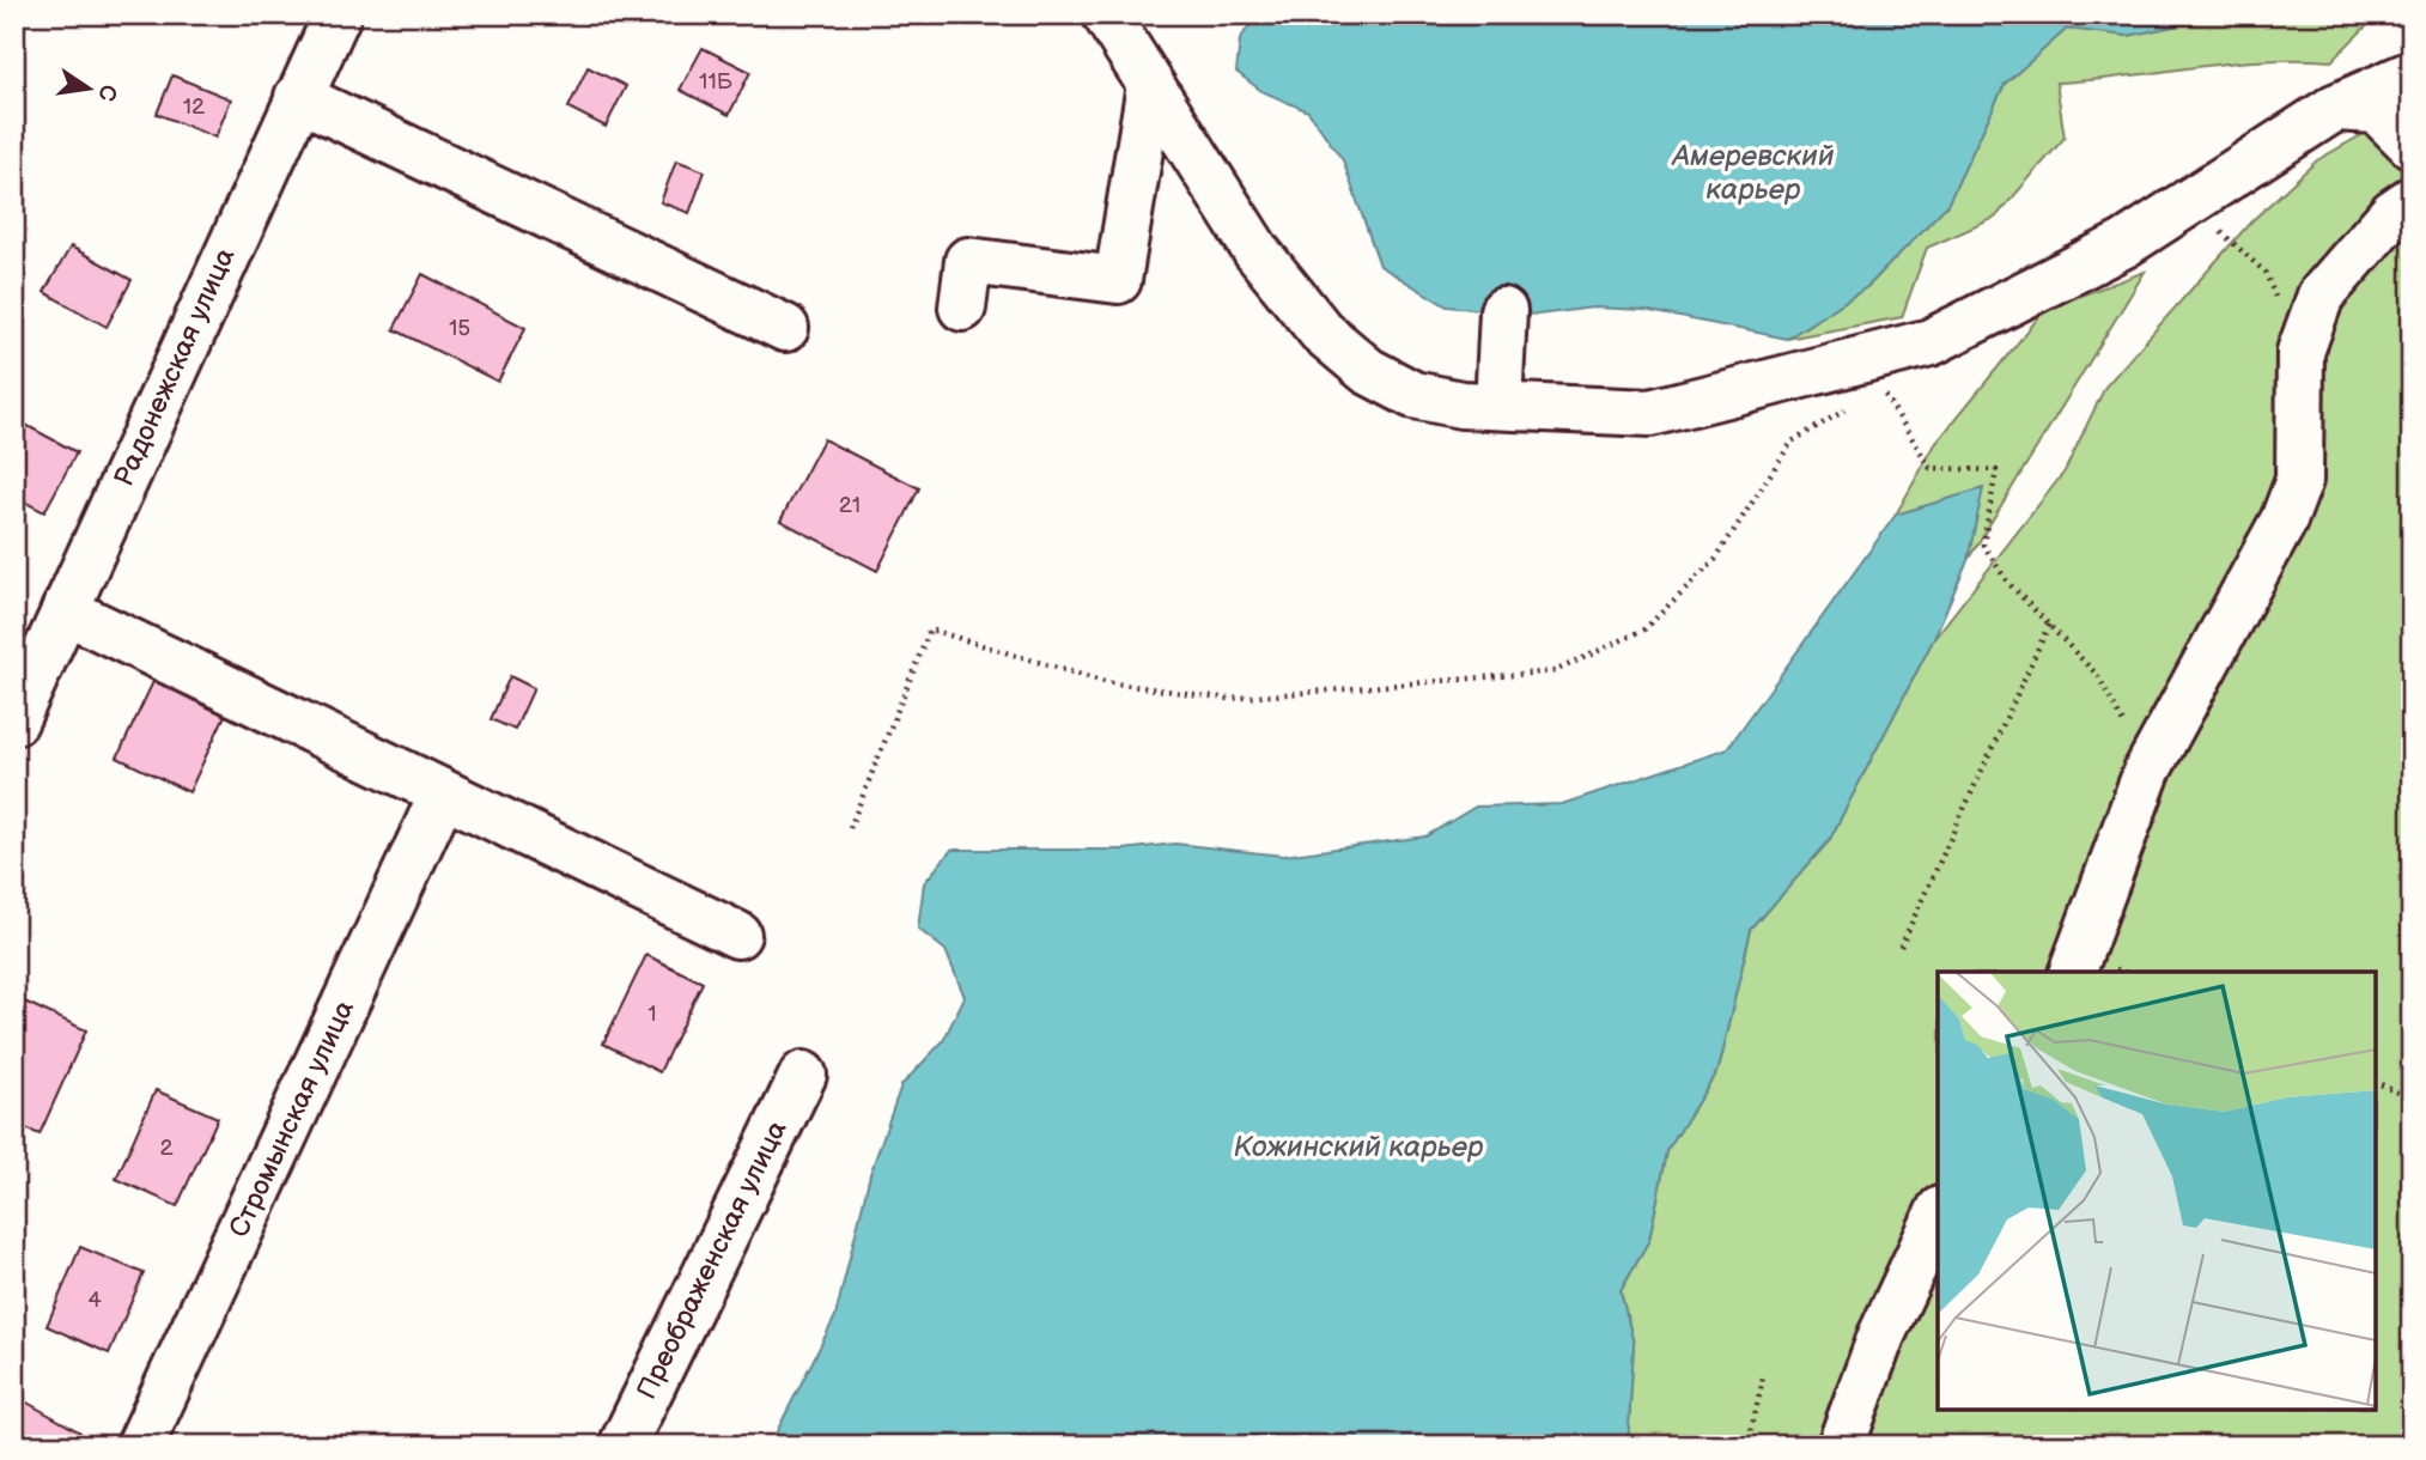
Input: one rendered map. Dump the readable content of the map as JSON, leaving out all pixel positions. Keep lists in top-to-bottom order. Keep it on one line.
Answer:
{"streets":{"street":["Радонежская улица","Стромынская улица","Преображенская улица"]},"water":["Амеревский карьер","Кожинский карьер"],"house_numbers":["11Б","12","15","21","1","2","4"],"north":"right"}
